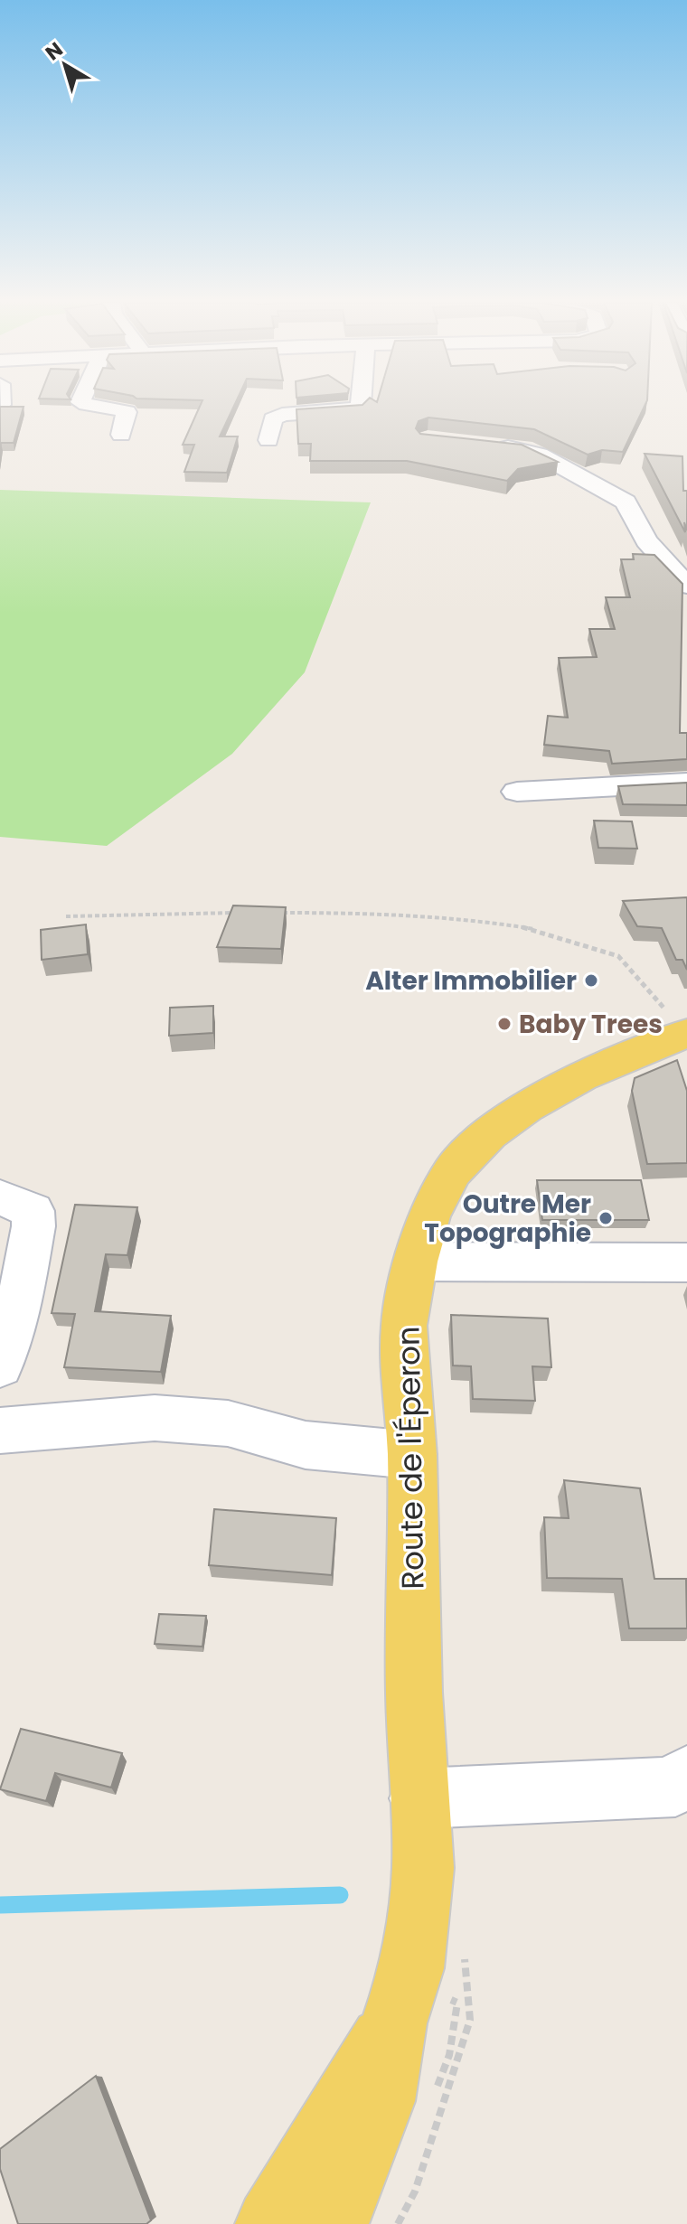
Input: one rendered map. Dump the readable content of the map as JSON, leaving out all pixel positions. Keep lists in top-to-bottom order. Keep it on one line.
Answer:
{"streets":{"main road":["Route de l'Éperon"]},"places":["Alter Immobilier","Baby Trees","Outre Mer Topographie"],"north":"top left"}
